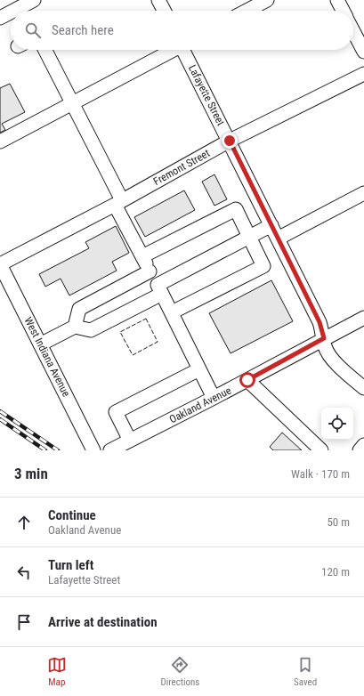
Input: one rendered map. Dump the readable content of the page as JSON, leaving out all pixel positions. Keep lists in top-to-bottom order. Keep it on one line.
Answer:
{"streets":{"street":["Lafayette Street","Fremont Street","West Indiana Avenue","Oakland Avenue"]},"crossings":[["Lafayette Street","Fremont Street"],["Lafayette Street","Oakland Avenue"],["Fremont Street","West Indiana Avenue"]],"page":{"search":"Search here","heading":["3 min","Walk · 170 m"],"list":[["Continue","Oakland Avenue","50 m"],["Turn left","Lafayette Street","120 m"],"Arrive at destination"],"nav":["Map","Directions","Saved"]}}
